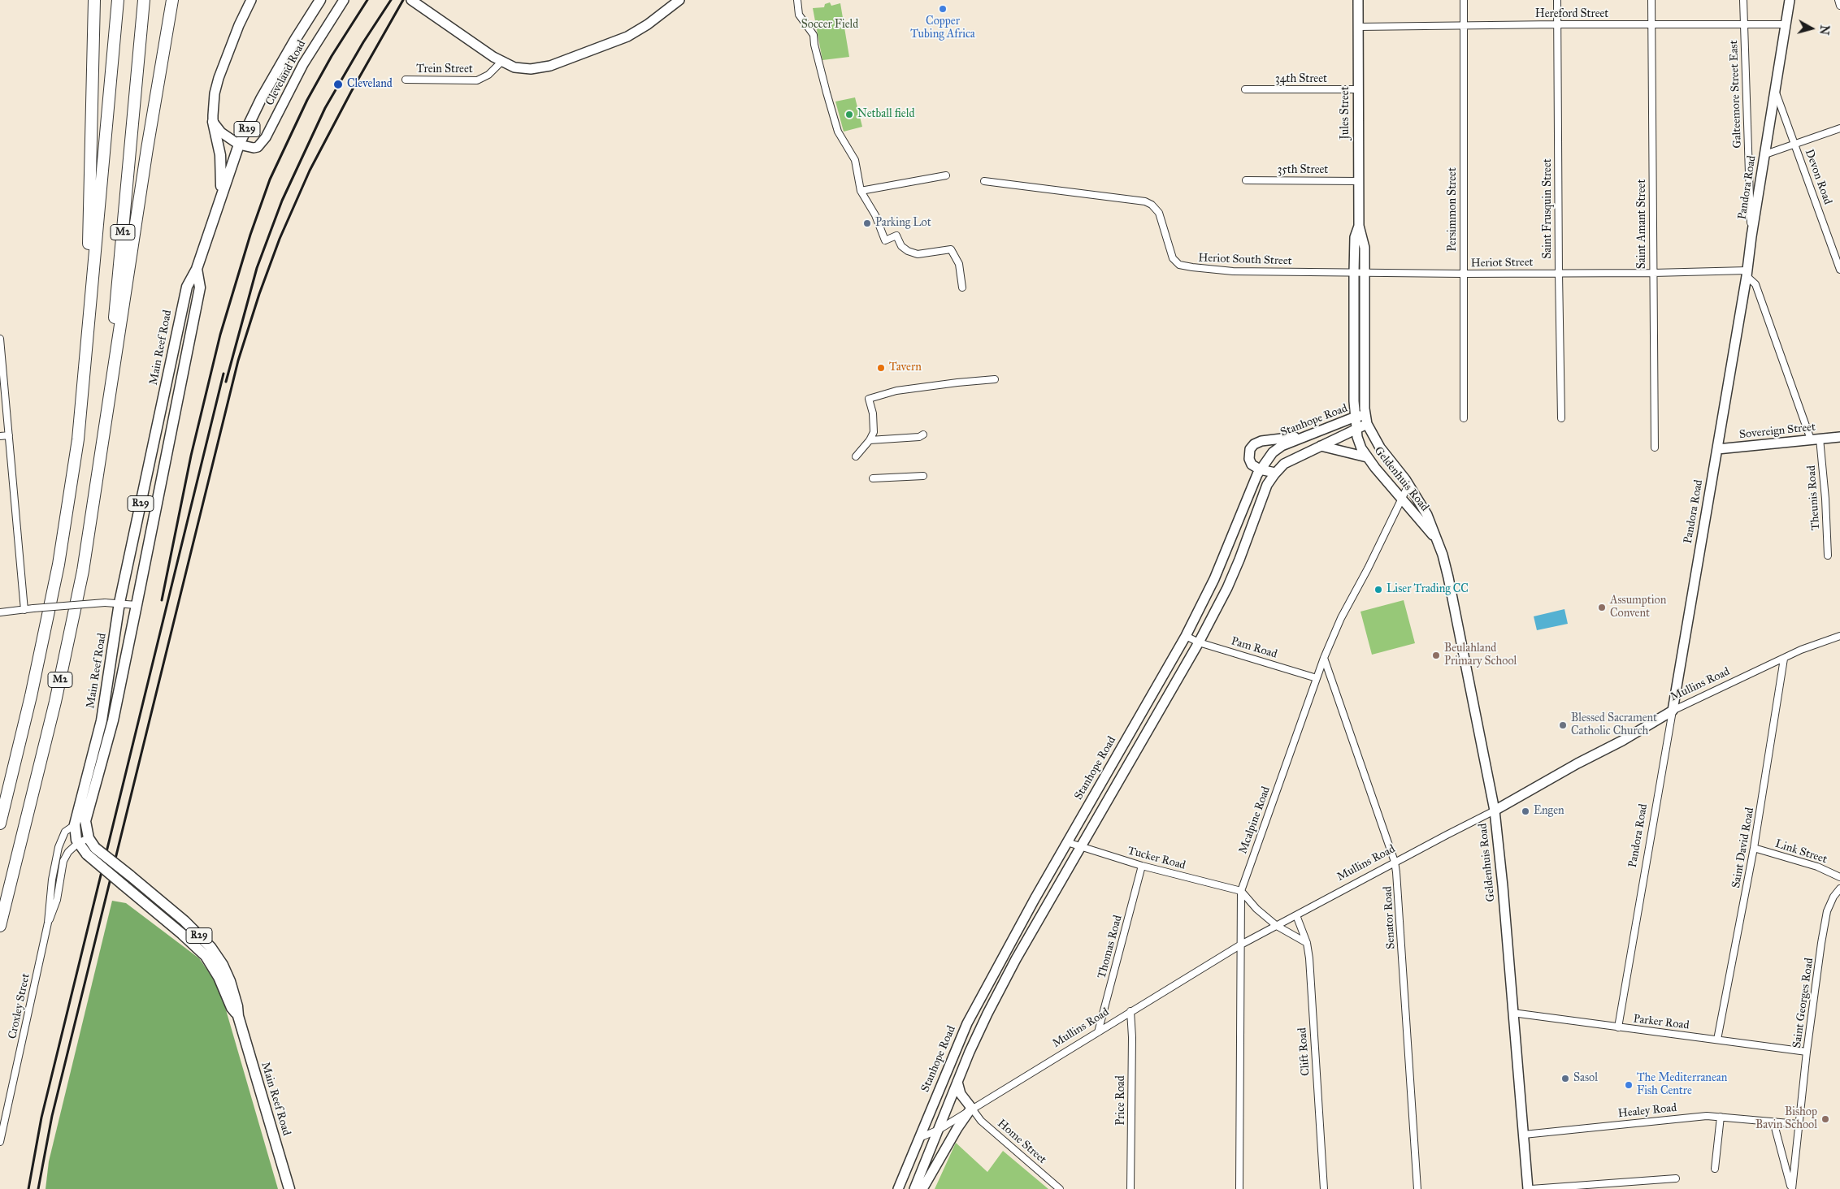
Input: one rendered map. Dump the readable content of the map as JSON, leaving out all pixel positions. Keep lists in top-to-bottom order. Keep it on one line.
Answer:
{"streets":{"highway":["M2"],"main road":["Cleveland Road","Jules Street","R29","Pandora Road","Main Reef Road","Stanhope Road","Sovereign Street","Geldenhuis Road","Mullins Road"],"street":["Hereford Street","Trein Street","34th Street","Galteemore Street East","35th Street","Devon Road","Saint Frusquin Street","Persimmon Street","Saint Amant Street","Heriot South Street","Heriot Street","Theunis Road","Pam Road","Mcalpine Road","Saint David Road","Link Street","Tucker Road","Senator Road","Thomas Road","Saint Georges Road","Croxley Street","Parker Road","Clift Road","Price Road","Healey Road","Home Street"]},"crossings":[["Hereford Street","Galteemore Street East"],["Hereford Street","Jules Street"],["Hereford Street","Pandora Road"],["Hereford Street","Saint Frusquin Street"],["Hereford Street","Persimmon Street"],["Hereford Street","Saint Amant Street"],["Cleveland Road","Main Reef Road"],["34th Street","Jules Street"],["Galteemore Street East","Pandora Road"],["Jules Street","35th Street"],["Jules Street","Heriot South Street"],["Jules Street","Heriot Street"],["Jules Street","Stanhope Road"],["Jules Street","Geldenhuis Road"],["Devon Road","Pandora Road"],["Pandora Road","Heriot Street"],["Pandora Road","Sovereign Street"],["Pandora Road","Theunis Road"],["Pandora Road","Mullins Road"],["Pandora Road","Parker Road"],["Saint Frusquin Street","Heriot Street"],["Persimmon Street","Heriot Street"],["Saint Amant Street","Heriot Street"],["Heriot South Street","Heriot Street"],["Heriot Street","Theunis Road"],["Main Reef Road","Croxley Street"],["Stanhope Road","Geldenhuis Road"],["Stanhope Road","Pam Road"],["Stanhope Road","Mullins Road"],["Stanhope Road","Tucker Road"],["Sovereign Street","Theunis Road"],["Geldenhuis Road","Mullins Road"],["Geldenhuis Road","Mcalpine Road"],["Geldenhuis Road","Parker Road"],["Geldenhuis Road","Healey Road"],["Pam Road","Mcalpine Road"],["Mullins Road","Mcalpine Road"],["Mullins Road","Saint David Road"],["Mullins Road","Senator Road"],["Mullins Road","Thomas Road"],["Mullins Road","Clift Road"],["Mullins Road","Price Road"],["Mullins Road","Home Street"],["Mcalpine Road","Tucker Road"],["Mcalpine Road","Senator Road"],["Saint David Road","Link Street"],["Saint David Road","Parker Road"],["Tucker Road","Thomas Road"],["Saint Georges Road","Parker Road"],["Saint Georges Road","Healey Road"]],"parks":["Soccer Field"],"places":["Copper Tubing Africa","Cleveland","Netball field","Parking Lot","Tavern","Liser Trading CC","Assumption Convent","Beulahland Primary School","Blessed Sacrament Catholic Church","Engen","Sasol","The Mediterranean Fish Centre","Bishop Bavin School"],"north":"right"}
